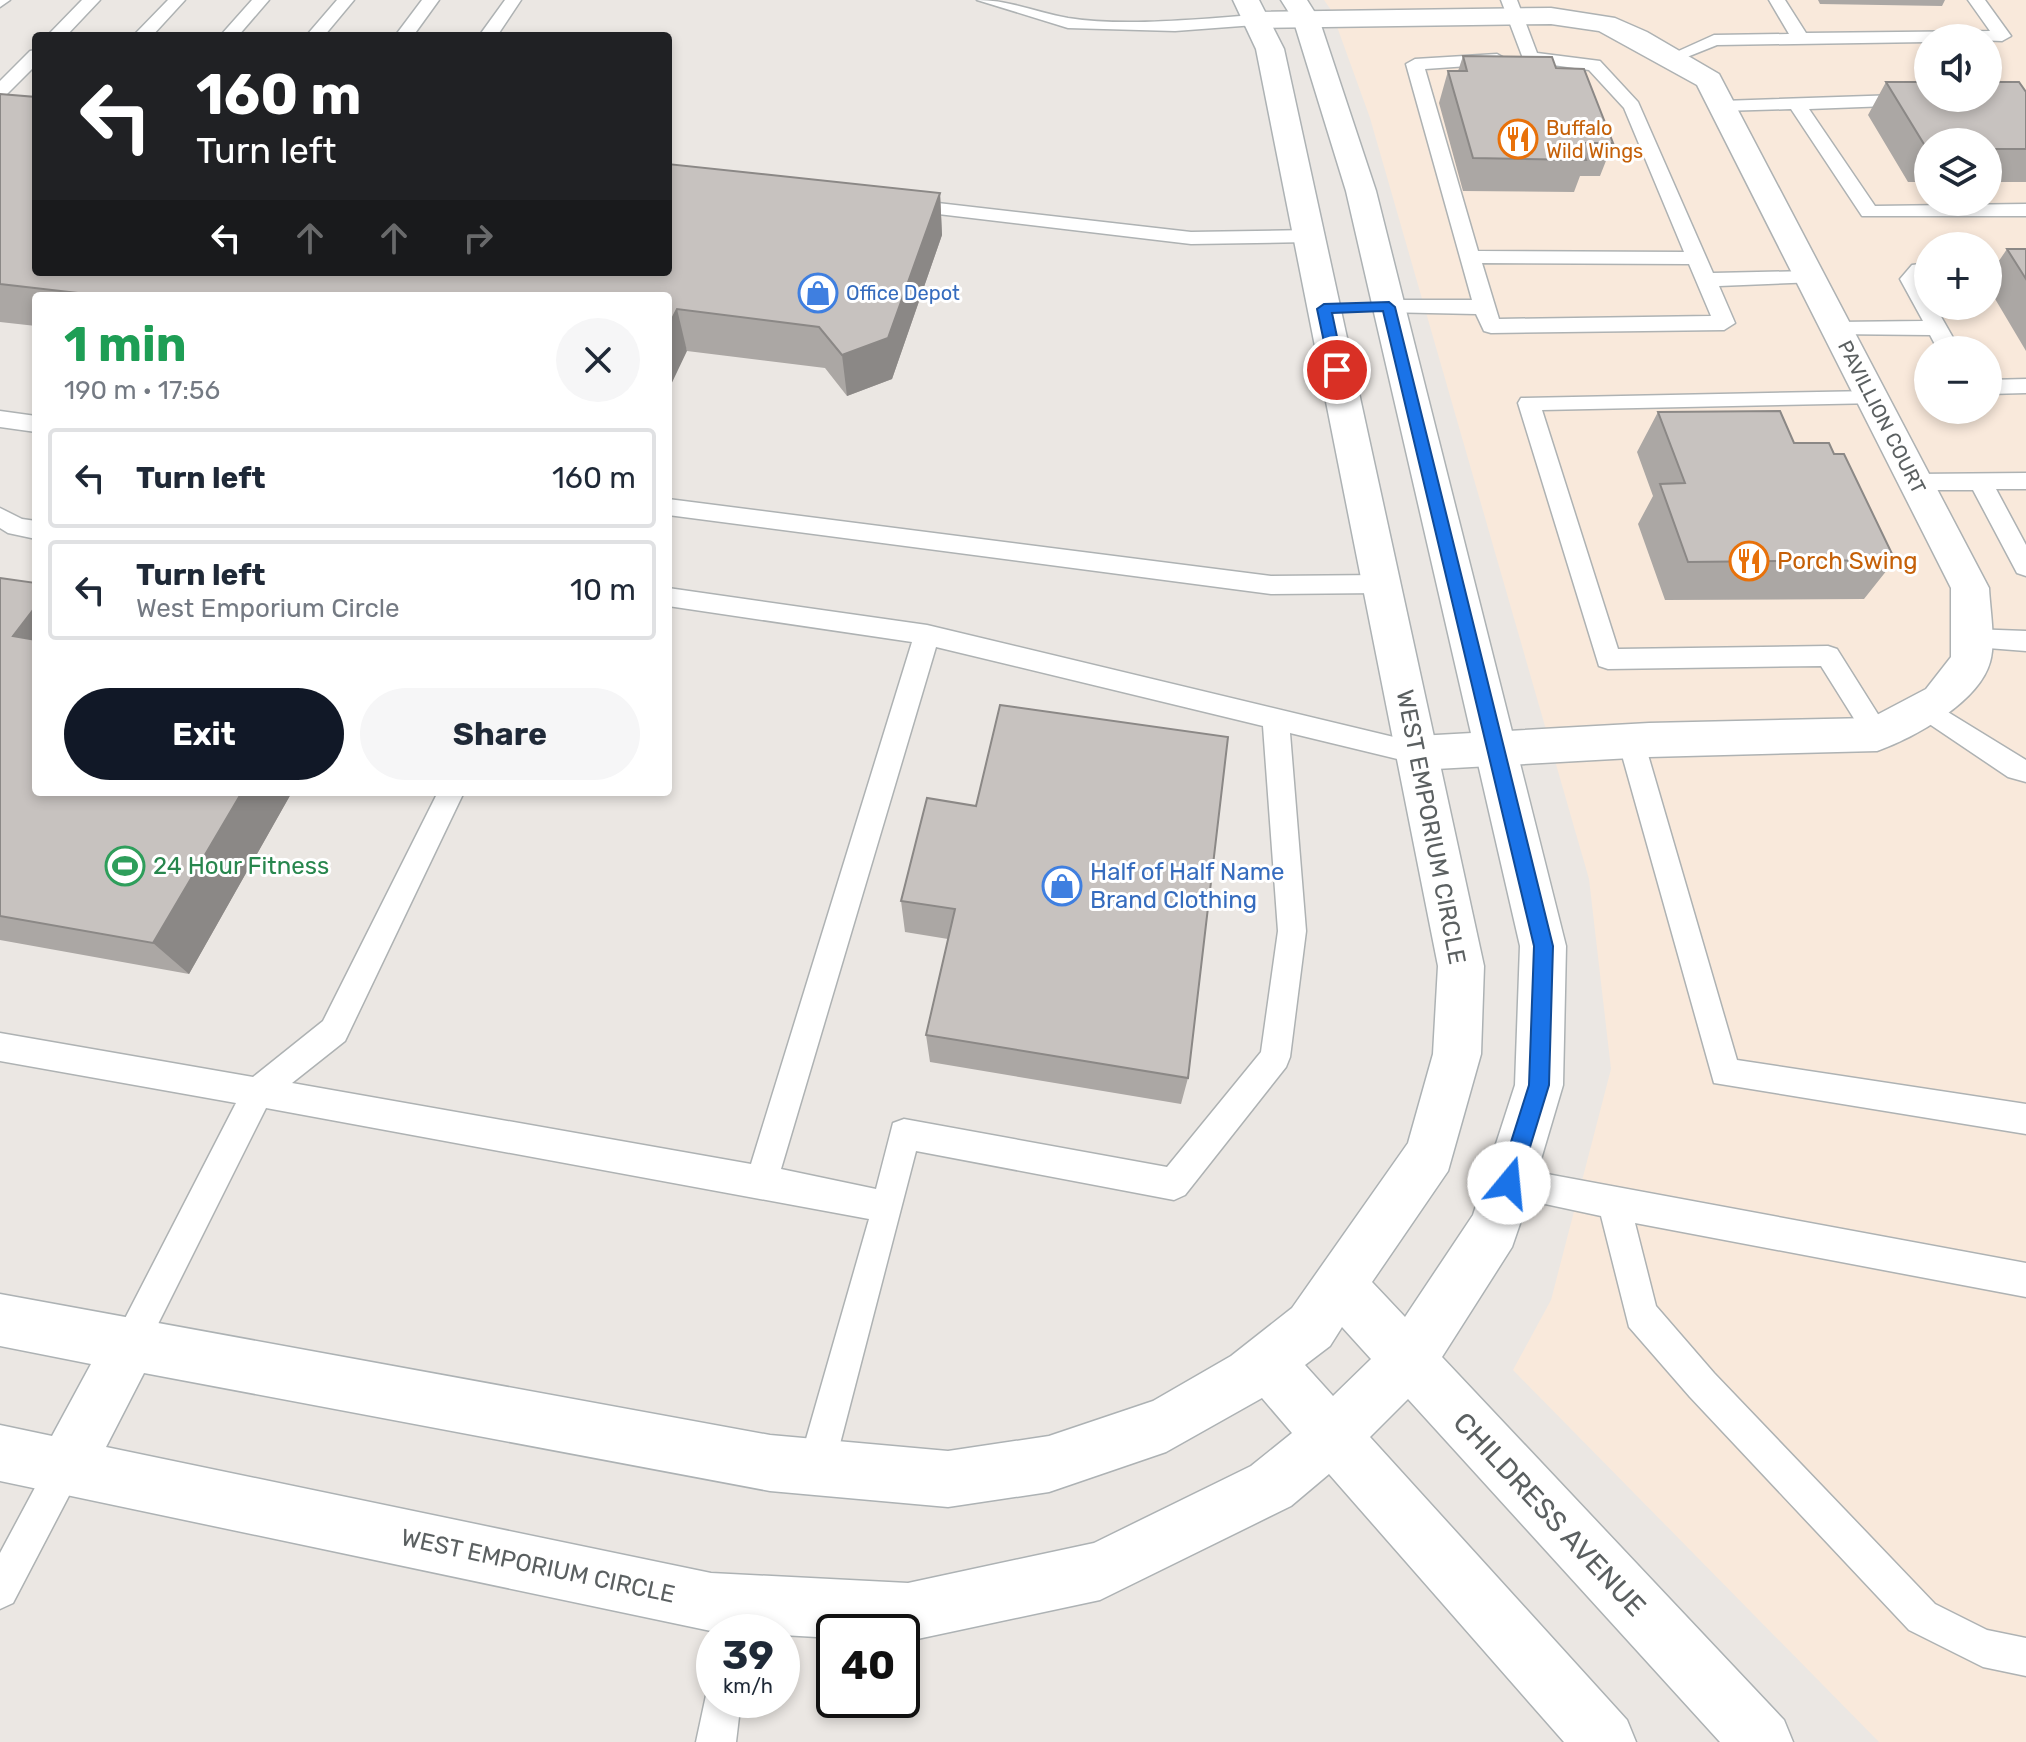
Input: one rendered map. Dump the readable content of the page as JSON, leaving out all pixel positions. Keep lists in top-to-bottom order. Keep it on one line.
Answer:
{"streets":{"street":["PAVILLION COURT","WEST EMPORIUM CIRCLE","CHILDRESS AVENUE"]},"crossings":[["PAVILLION COURT","WEST EMPORIUM CIRCLE"],["WEST EMPORIUM CIRCLE","CHILDRESS AVENUE"]],"places":{"restaurant":["Buffalo Wild Wings","Porch Swing"],"shop":["Office Depot","Half of Half Name Brand Clothing"],"sports":["24 Hour Fitness"]},"page":{"map_buttons":["+","−"],"turn":["160 m","Turn left"],"heading":["1 min","190 m · 17:56"],"list":[{"name":"Turn left","value":"160 m"},{"name":"Turn left","note":"West Emporium Circle","value":"10 m"}],"buttons":["Exit","Share"],"speed":"39 km/h","limit":"40"}}
